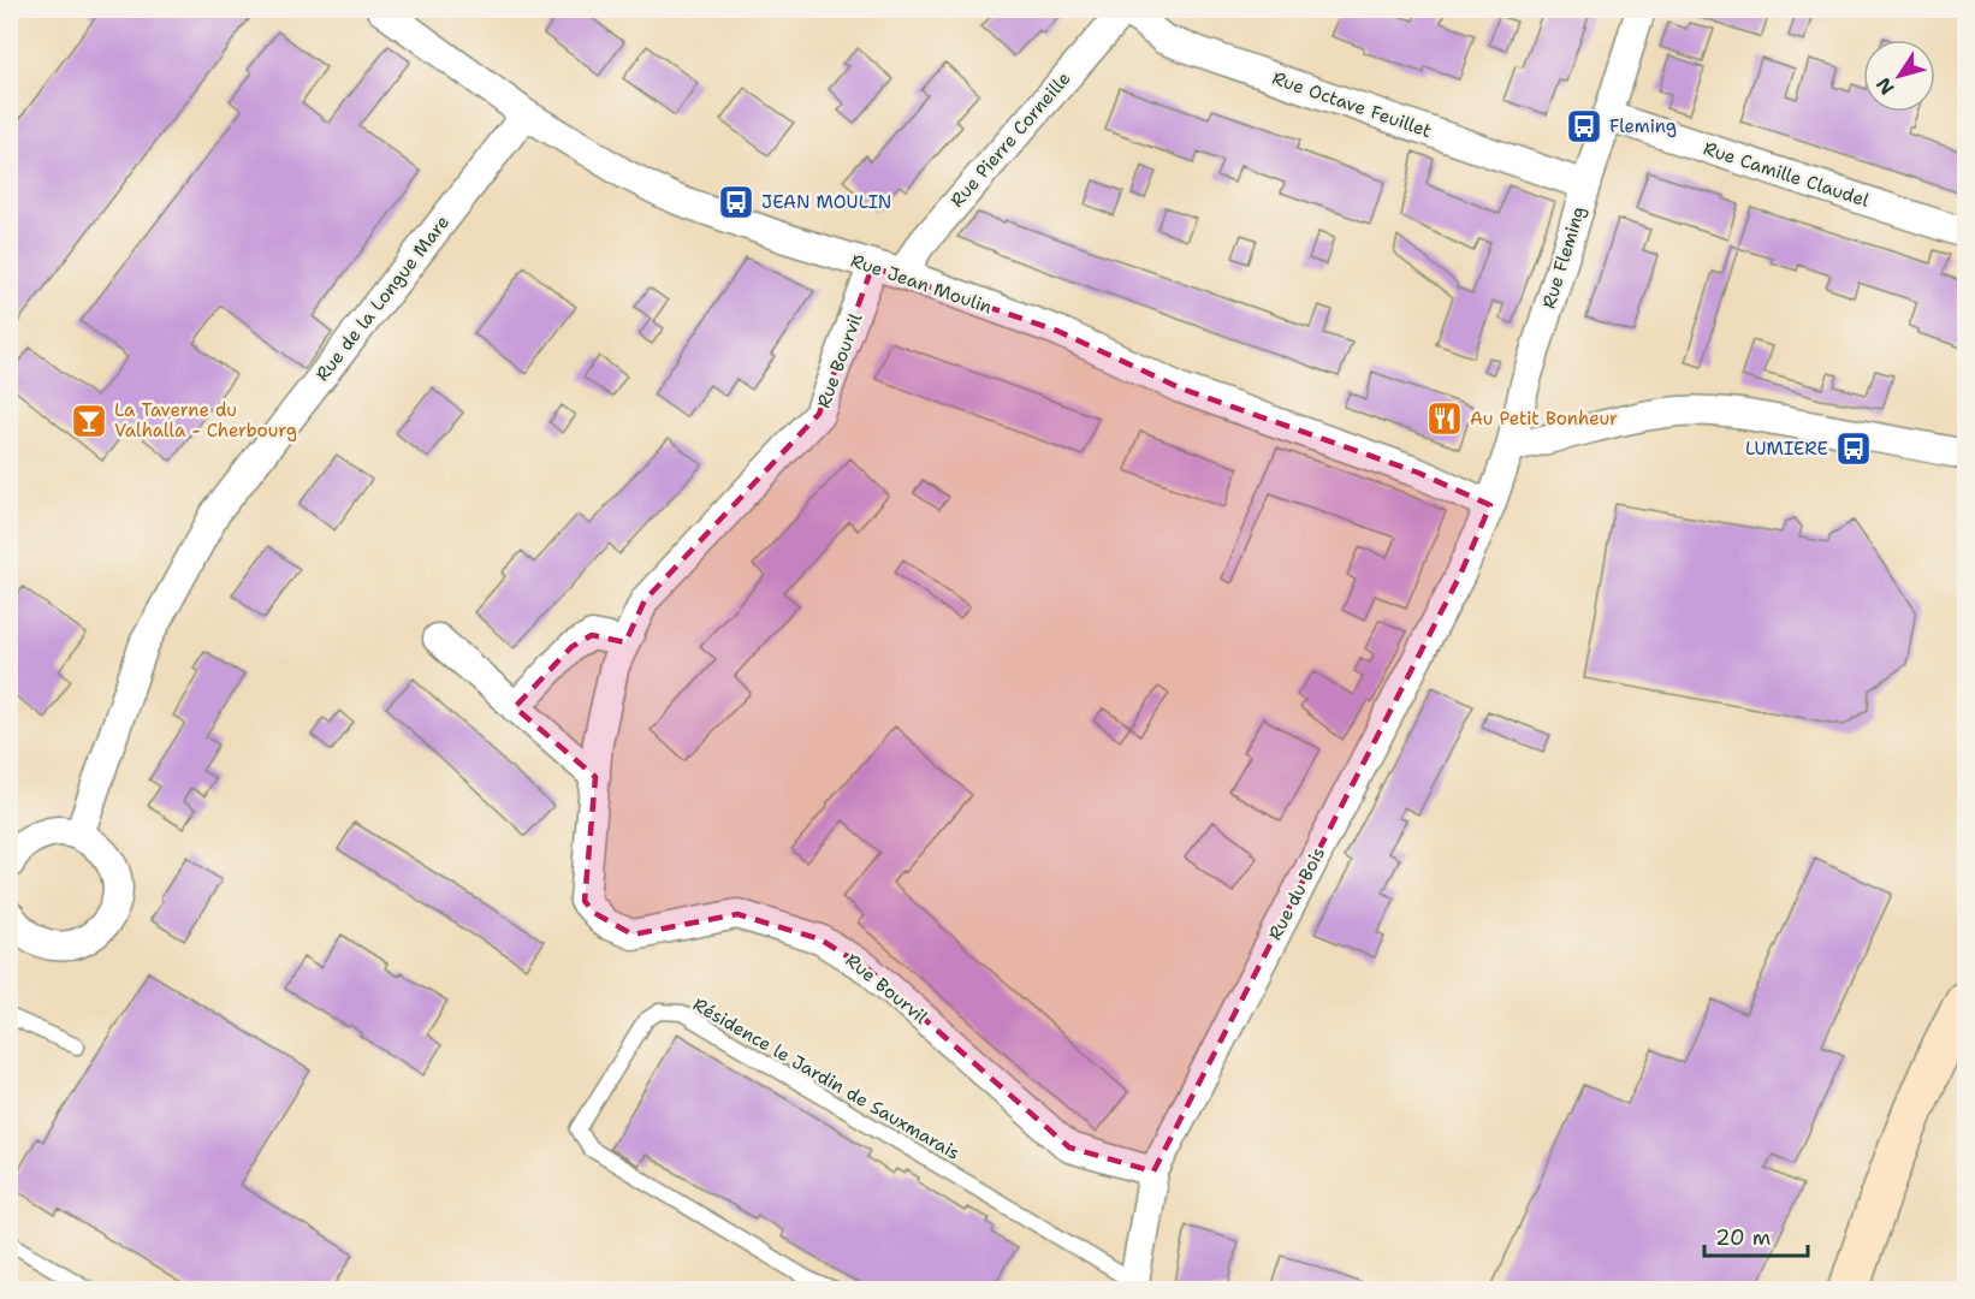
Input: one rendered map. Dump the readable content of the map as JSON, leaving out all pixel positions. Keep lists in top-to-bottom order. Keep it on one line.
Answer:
{"streets":{"street":["Rue Octave Feuillet","Rue Pierre Corneille","Rue Camille Claudel","Rue Fleming","Rue Jean Moulin","Rue de la Longue Mare","Rue Bourvil","Rue du Bois"],"lane":["Résidence le Jardin de Sauxmarais"]},"crossings":[["Rue Octave Feuillet","Rue Pierre Corneille"],["Rue Octave Feuillet","Rue Fleming"],["Rue Pierre Corneille","Rue Jean Moulin"],["Rue Camille Claudel","Rue Fleming"],["Rue Fleming","Rue Jean Moulin"],["Rue Fleming","Rue du Bois"],["Rue Jean Moulin","Rue de la Longue Mare"],["Rue Jean Moulin","Rue Bourvil"],["Rue Jean Moulin","Rue du Bois"],["Rue Bourvil","Rue du Bois"],["Rue du Bois","Résidence le Jardin de Sauxmarais"]],"places":{"bus stop":["Fleming","JEAN MOULIN","LUMIERE"],"restaurant":["Au Petit Bonheur"],"bar":["La Taverne du Valhalla - Cherbourg"]},"scale_bar":"20 m","north":"bottom left"}
